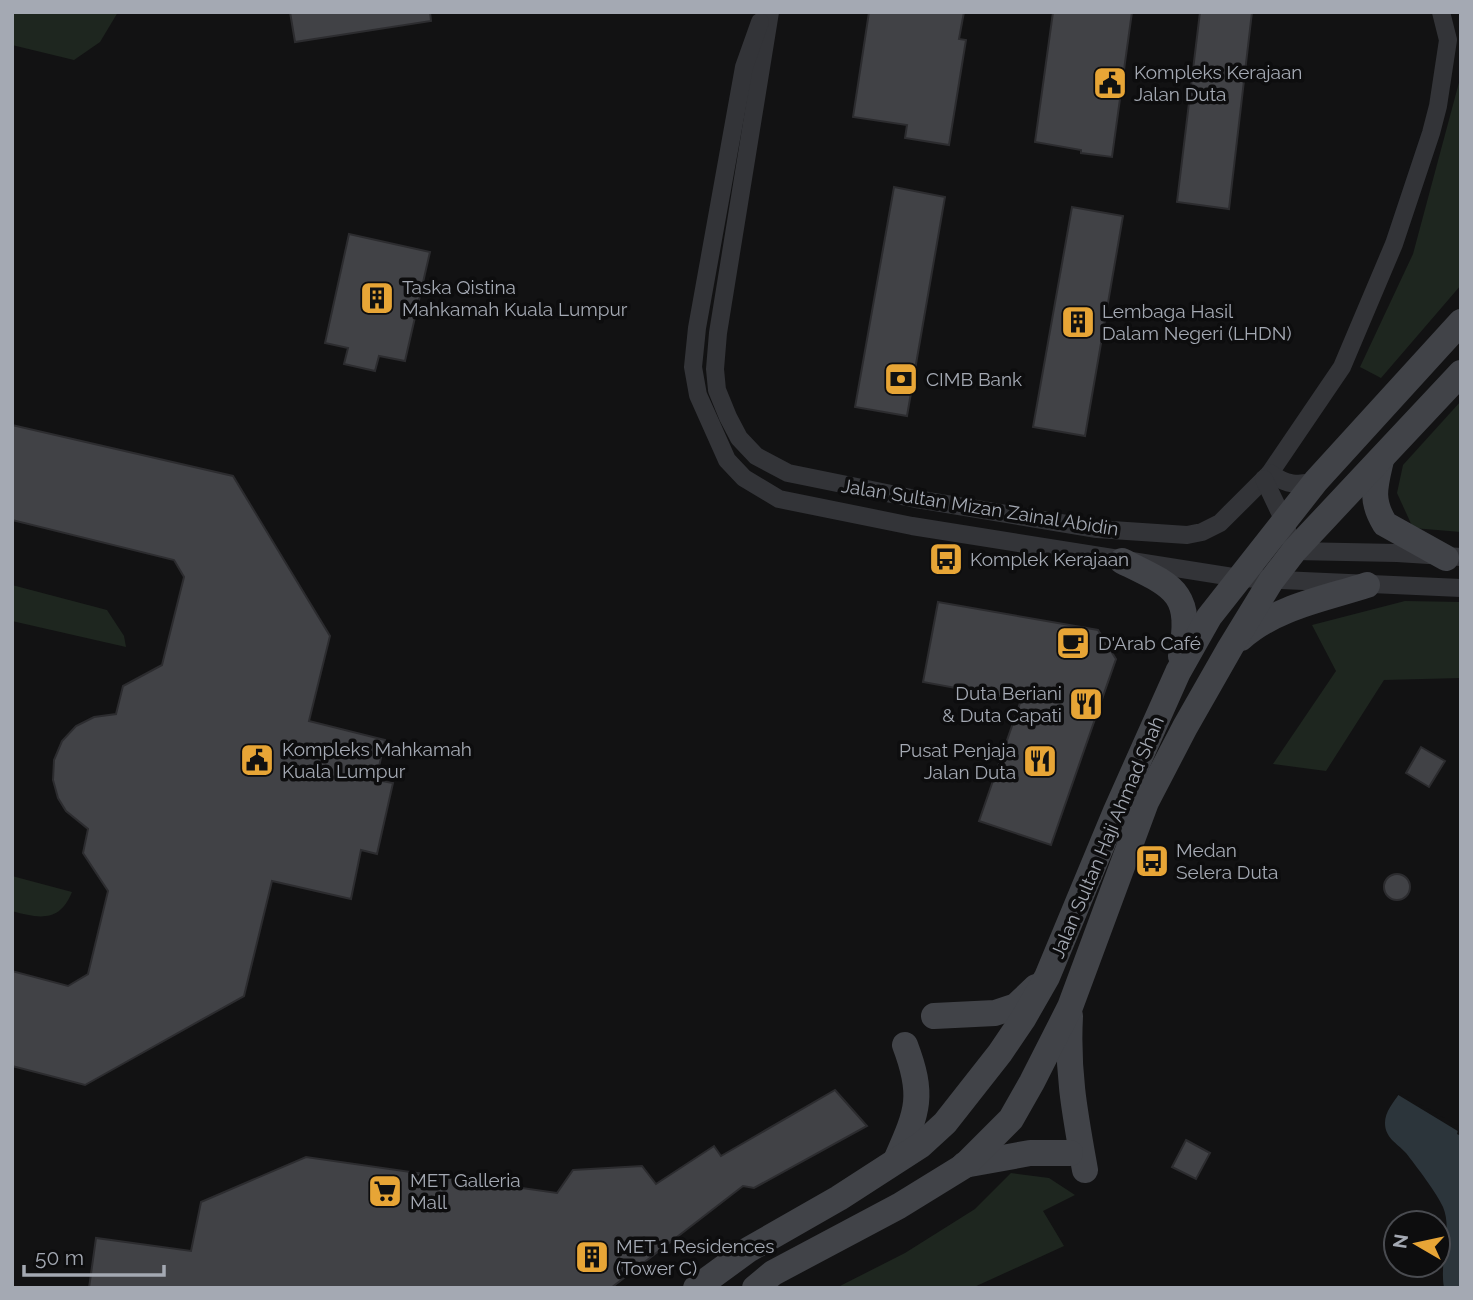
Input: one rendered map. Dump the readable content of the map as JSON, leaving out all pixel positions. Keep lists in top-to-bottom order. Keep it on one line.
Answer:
{"streets":{"street":["Jalan Sultan Mizan Zainal Abidin","Jalan Sultan Haji Ahmad Shah"]},"crossings":[["Jalan Sultan Mizan Zainal Abidin","Jalan Sultan Haji Ahmad Shah"]],"places":{"public building":["Kompleks Kerajaan Jalan Duta","Kompleks Mahkamah Kuala Lumpur"],"building":["Taska Qistina Mahkamah Kuala Lumpur","Lembaga Hasil Dalam Negeri (LHDN)","MET 1 Residences (Tower C)"],"bank":["CIMB Bank"],"bus stop":["Komplek Kerajaan","Medan Selera Duta"],"cafe":["D'Arab Café"],"restaurant":["Duta Beriani & Duta Capati","Pusat Penjaja Jalan Duta"],"supermarket":["MET Galleria Mall"]},"scale_bar":"50 m","north":"left"}
